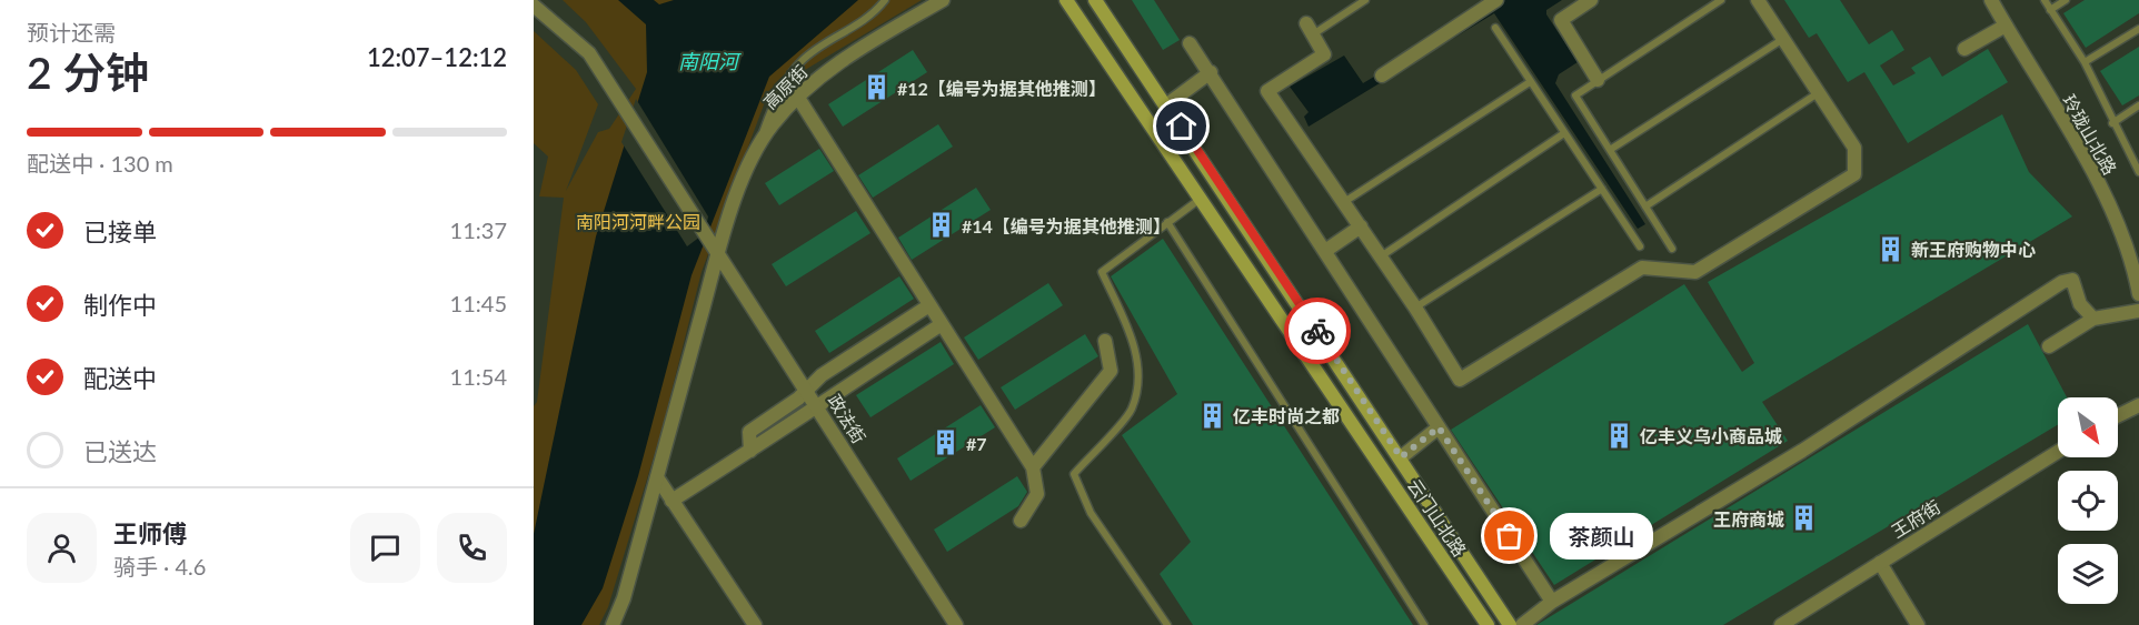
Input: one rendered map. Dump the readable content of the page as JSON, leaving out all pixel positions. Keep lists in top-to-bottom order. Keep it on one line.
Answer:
{"streets":{"main road":["云门山北路"],"street":["高原街","玲珑山北路","政法街","王府街"]},"crossings":[["高原街","政法街"]],"water":["南阳河"],"parks":["南阳河河畔公园"],"places":{"building":["#12【编号为据其他推测】","#14【编号为据其他推测】","新王府购物中心","亿丰时尚之都","亿丰义乌小商品城","#7","王府商城"],"other":["茶颜山"]},"north":"bottom right","page":{"heading":["2 分钟","预计还需","12:07–12:12"],"panel":["王师傅","骑手 · 4.6"],"bar":"配送中 · 130 m","list":[["已接单","11:37"],["制作中","11:45"],["配送中","11:54"],"已送达"],"bubble":"茶颜山"}}
